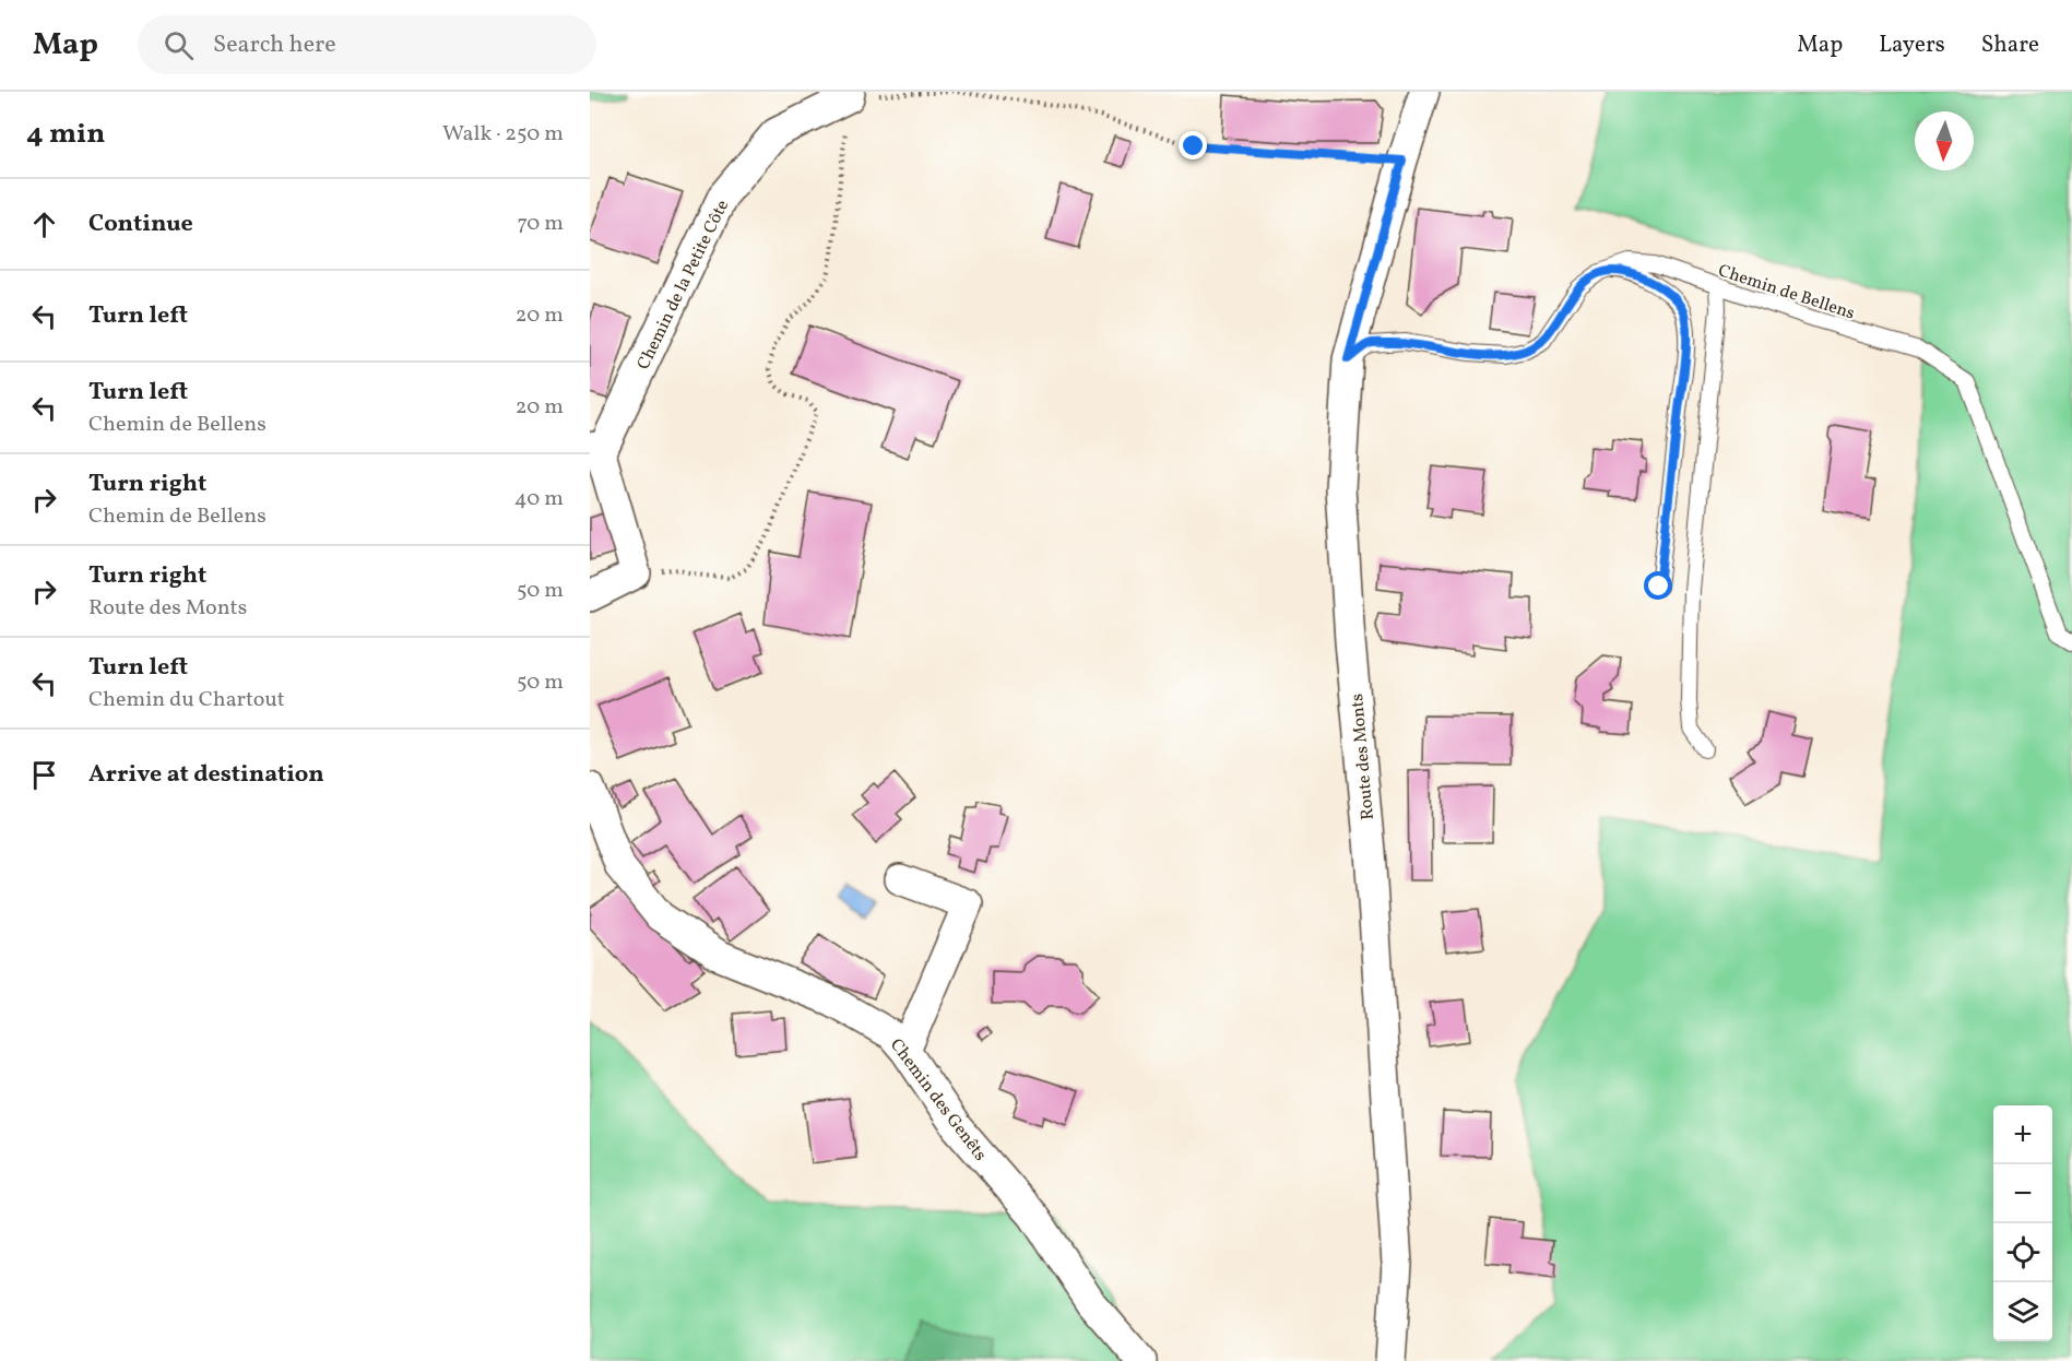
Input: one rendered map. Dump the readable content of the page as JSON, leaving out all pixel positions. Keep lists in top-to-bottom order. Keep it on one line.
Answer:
{"streets":{"street":["Chemin de la Petite Côte","Route des Monts","Chemin des Genêts"],"lane":["Chemin de Bellens"]},"crossings":[["Chemin de Bellens","Route des Monts"]],"north":"bottom","page":{"header":"Map","search":"Search here","nav":["Map","Layers","Share"],"heading":["4 min","Walk · 250 m"],"list":[["Continue","70 m"],["Turn left","20 m"],["Turn left","Chemin de Bellens","20 m"],["Turn right","Chemin de Bellens","40 m"],["Turn right","Route des Monts","50 m"],["Turn left","Chemin du Chartout","50 m"],"Arrive at destination"],"map_buttons":["+","−"]}}
